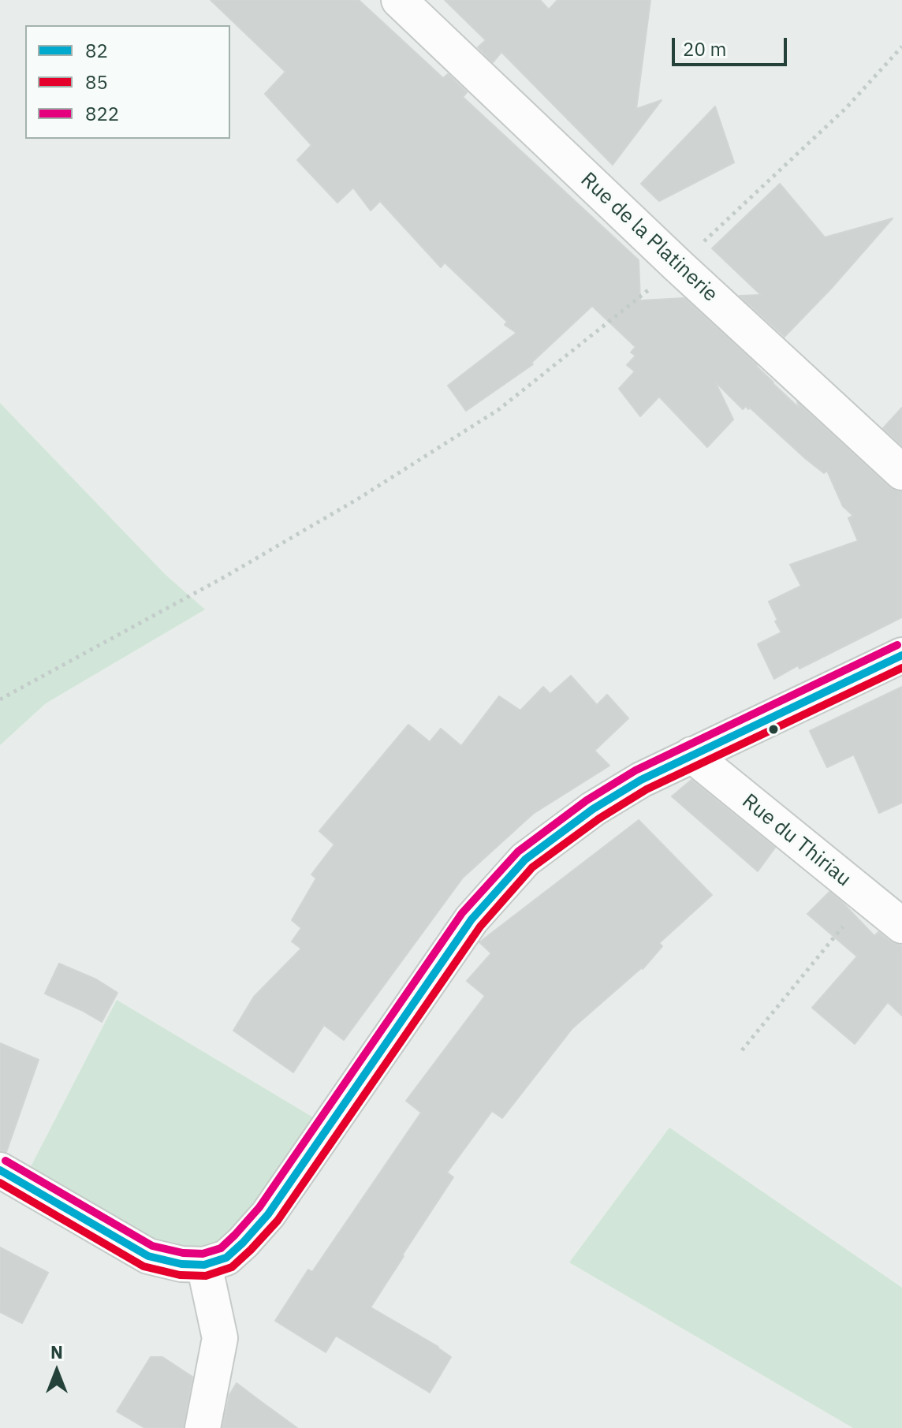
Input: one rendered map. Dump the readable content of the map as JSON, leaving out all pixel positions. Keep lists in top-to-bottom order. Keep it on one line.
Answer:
{"streets":{"street":["Rue de la Platinerie","Rue du Thiriau"]},"lines":["transit line 822","transit line 82","transit line 85"],"legend":["82","85","822"],"scale_bar":"20 m","north":"top"}
